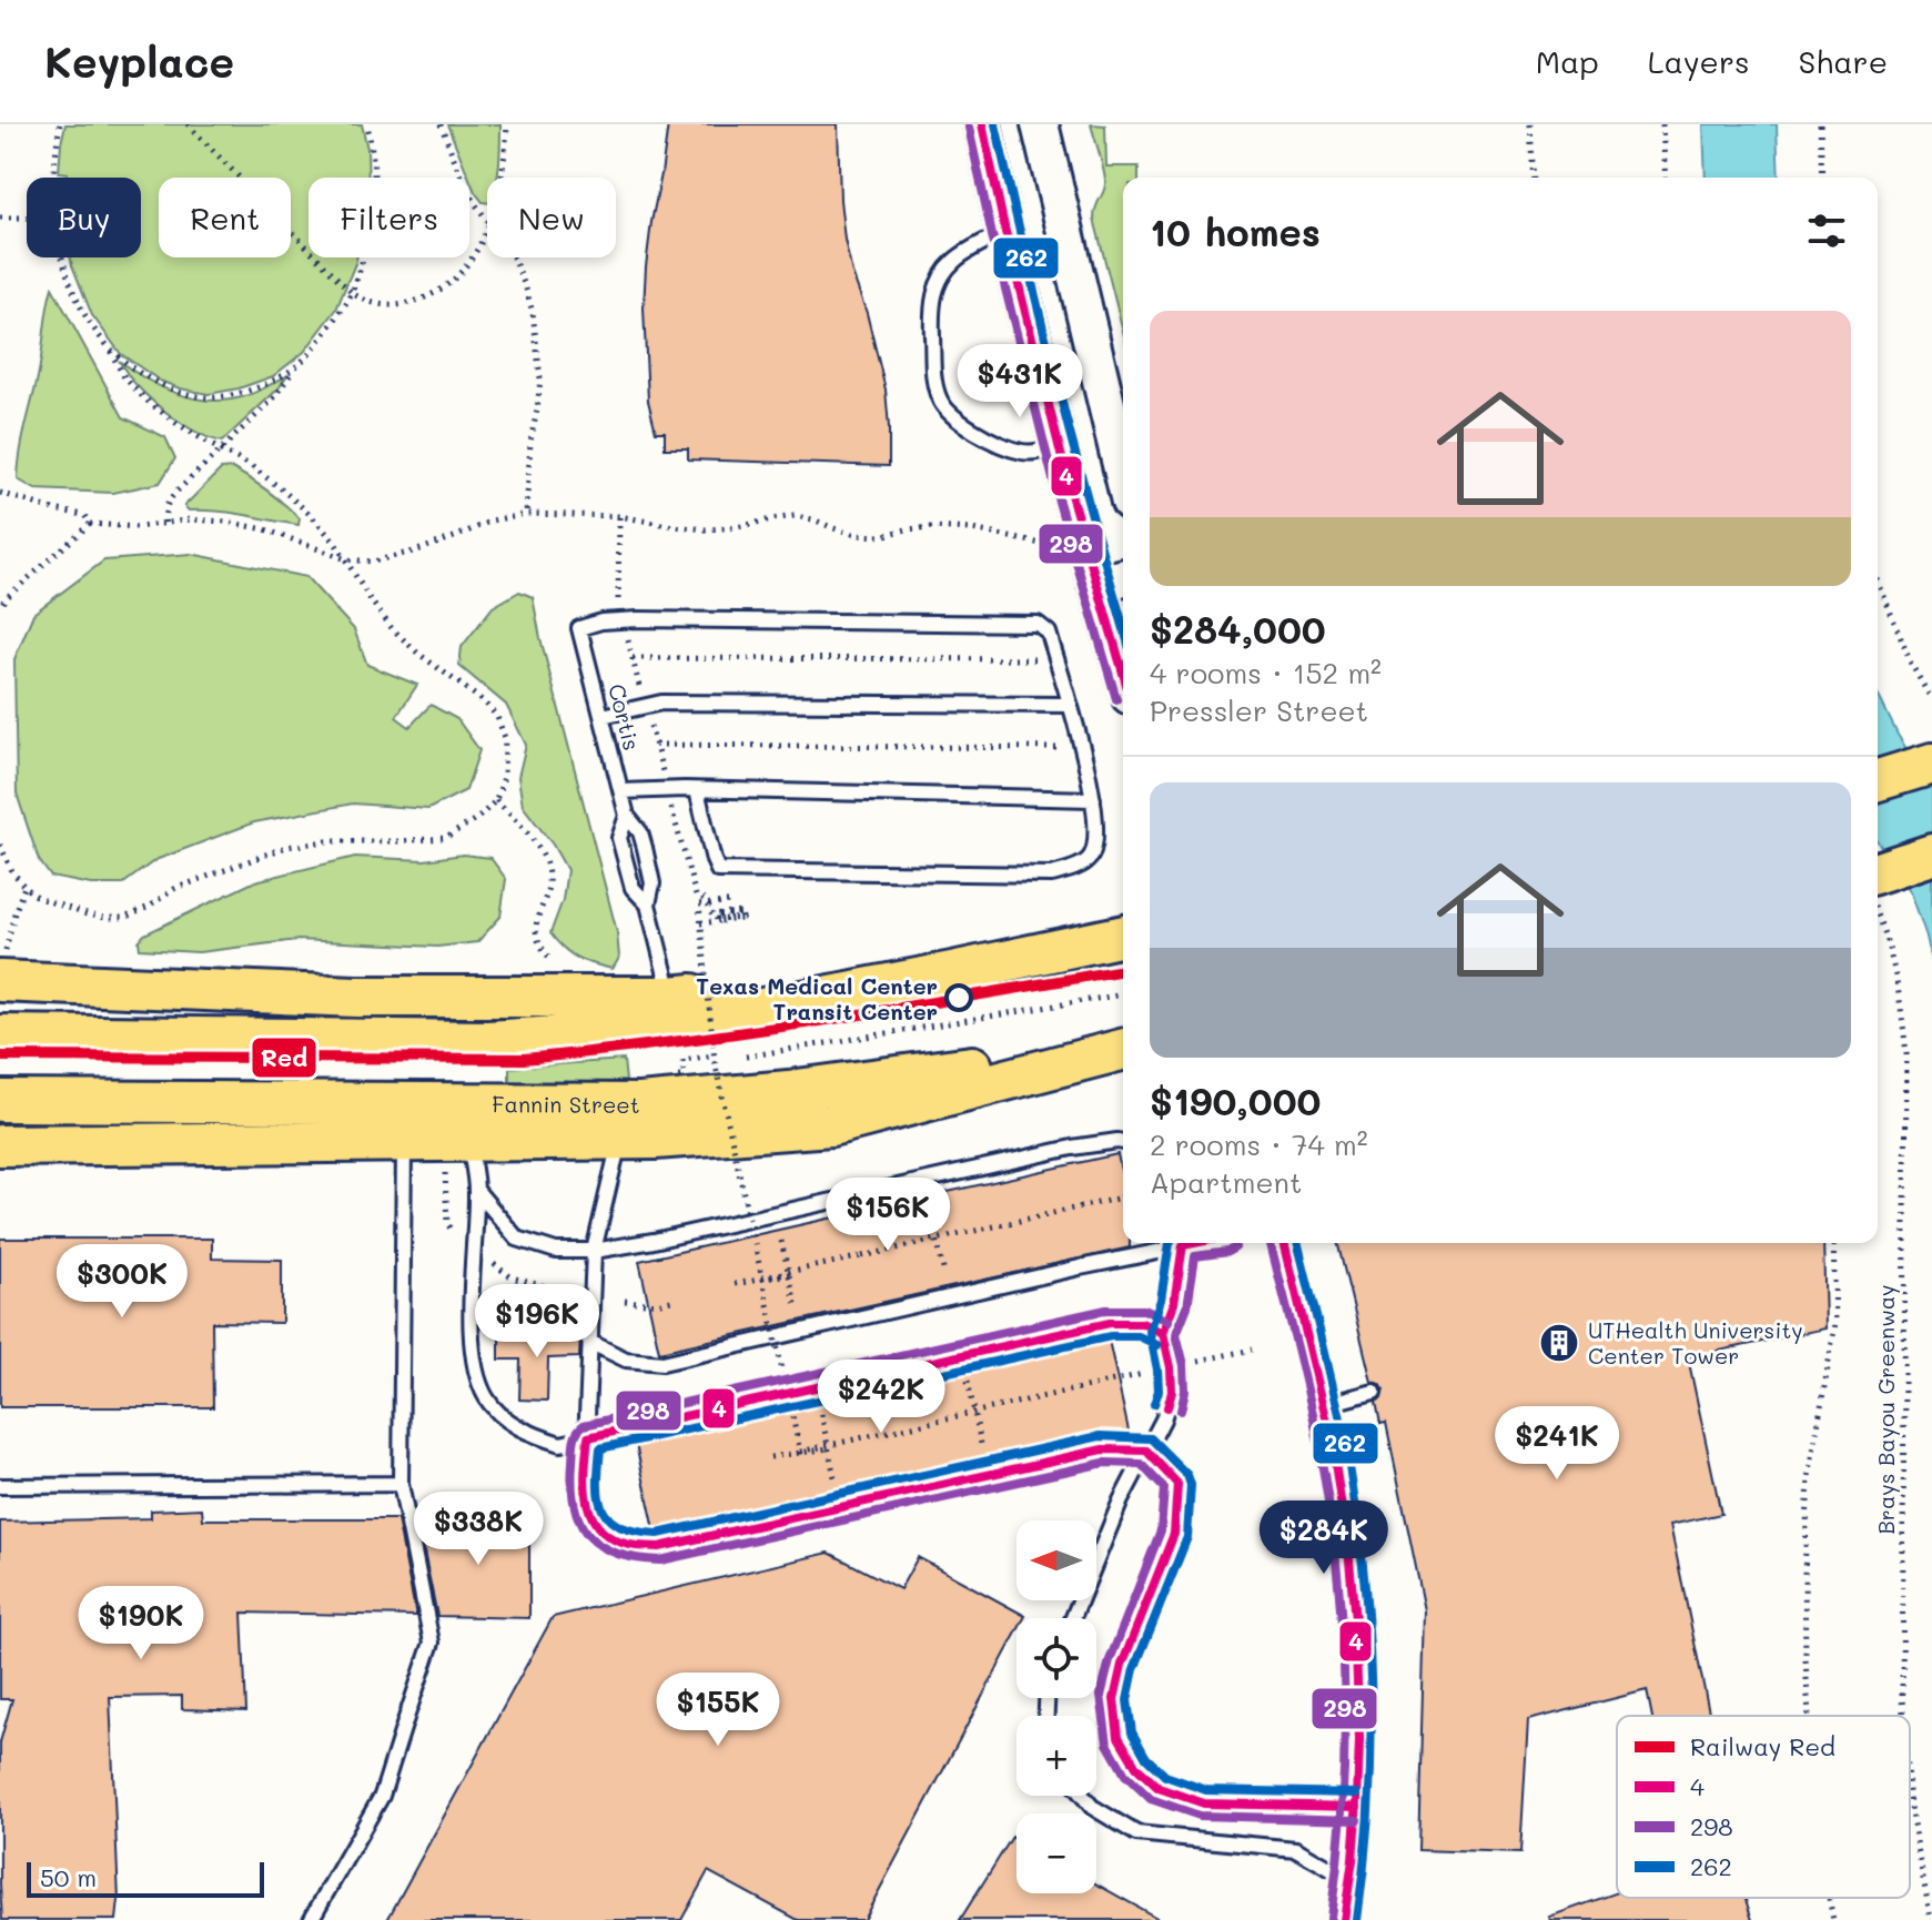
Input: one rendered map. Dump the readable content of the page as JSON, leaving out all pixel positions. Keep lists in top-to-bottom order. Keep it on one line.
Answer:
{"streets":{"main road":["Fannin Street"],"lane":["Cortis"],"path":["Brays Bayou Greenway"]},"places":{"other":["Texas Medical Center Transit Center"],"building":["UTHealth University Center Tower"]},"lines":["transit line 4","transit line 262","transit line 298","rail line Red"],"legend":["Railway Red","4","298","262"],"scale_bar":"50 m","north":"left","page":{"header":"Keyplace","nav":["Map","Layers","Share"],"chip":["Buy","Rent","Filters","New"],"heading":"10 homes","list":[{"name":"$284,000","note":"4 rooms · 152 m² · Pressler Street"},{"name":"$190,000","note":"2 rooms · 74 m² · Apartment"}],"price":["$431K","$156K","$300K","$196K","$242K","$241K","$338K","$284K","$190K","$155K"],"map_buttons":["+","−"],"scale":"50 m"}}
